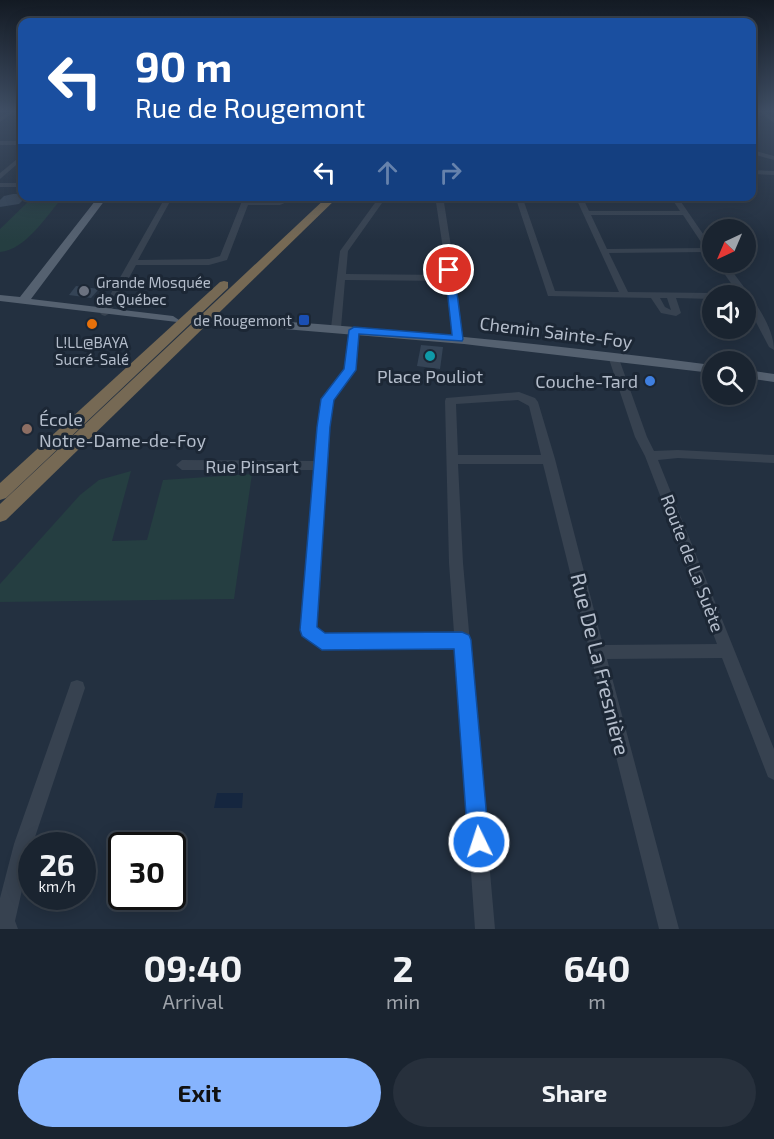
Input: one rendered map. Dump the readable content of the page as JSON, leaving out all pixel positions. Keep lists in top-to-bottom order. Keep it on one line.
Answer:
{"streets":{"main road":["Chemin Sainte-Foy"],"street":["Rue Pinsart","Route de La Suète","Rue De La Fresnière"]},"crossings":[["Chemin Sainte-Foy","Route de La Suète"]],"places":{"other":["Grande Mosquée de Québec","L!LL@BAYA Sucré-Salé","Place Pouliot","Couche-Tard","École Notre-Dame-de-Foy"],"transit":["de Rougemont"]},"north":"bottom left","page":{"turn":["90 m","Rue de Rougemont"],"speed":"26 km/h","limit":"30","eta":["09:40","Arrival","2","min","640","m"],"buttons":["Exit","Share"]}}
